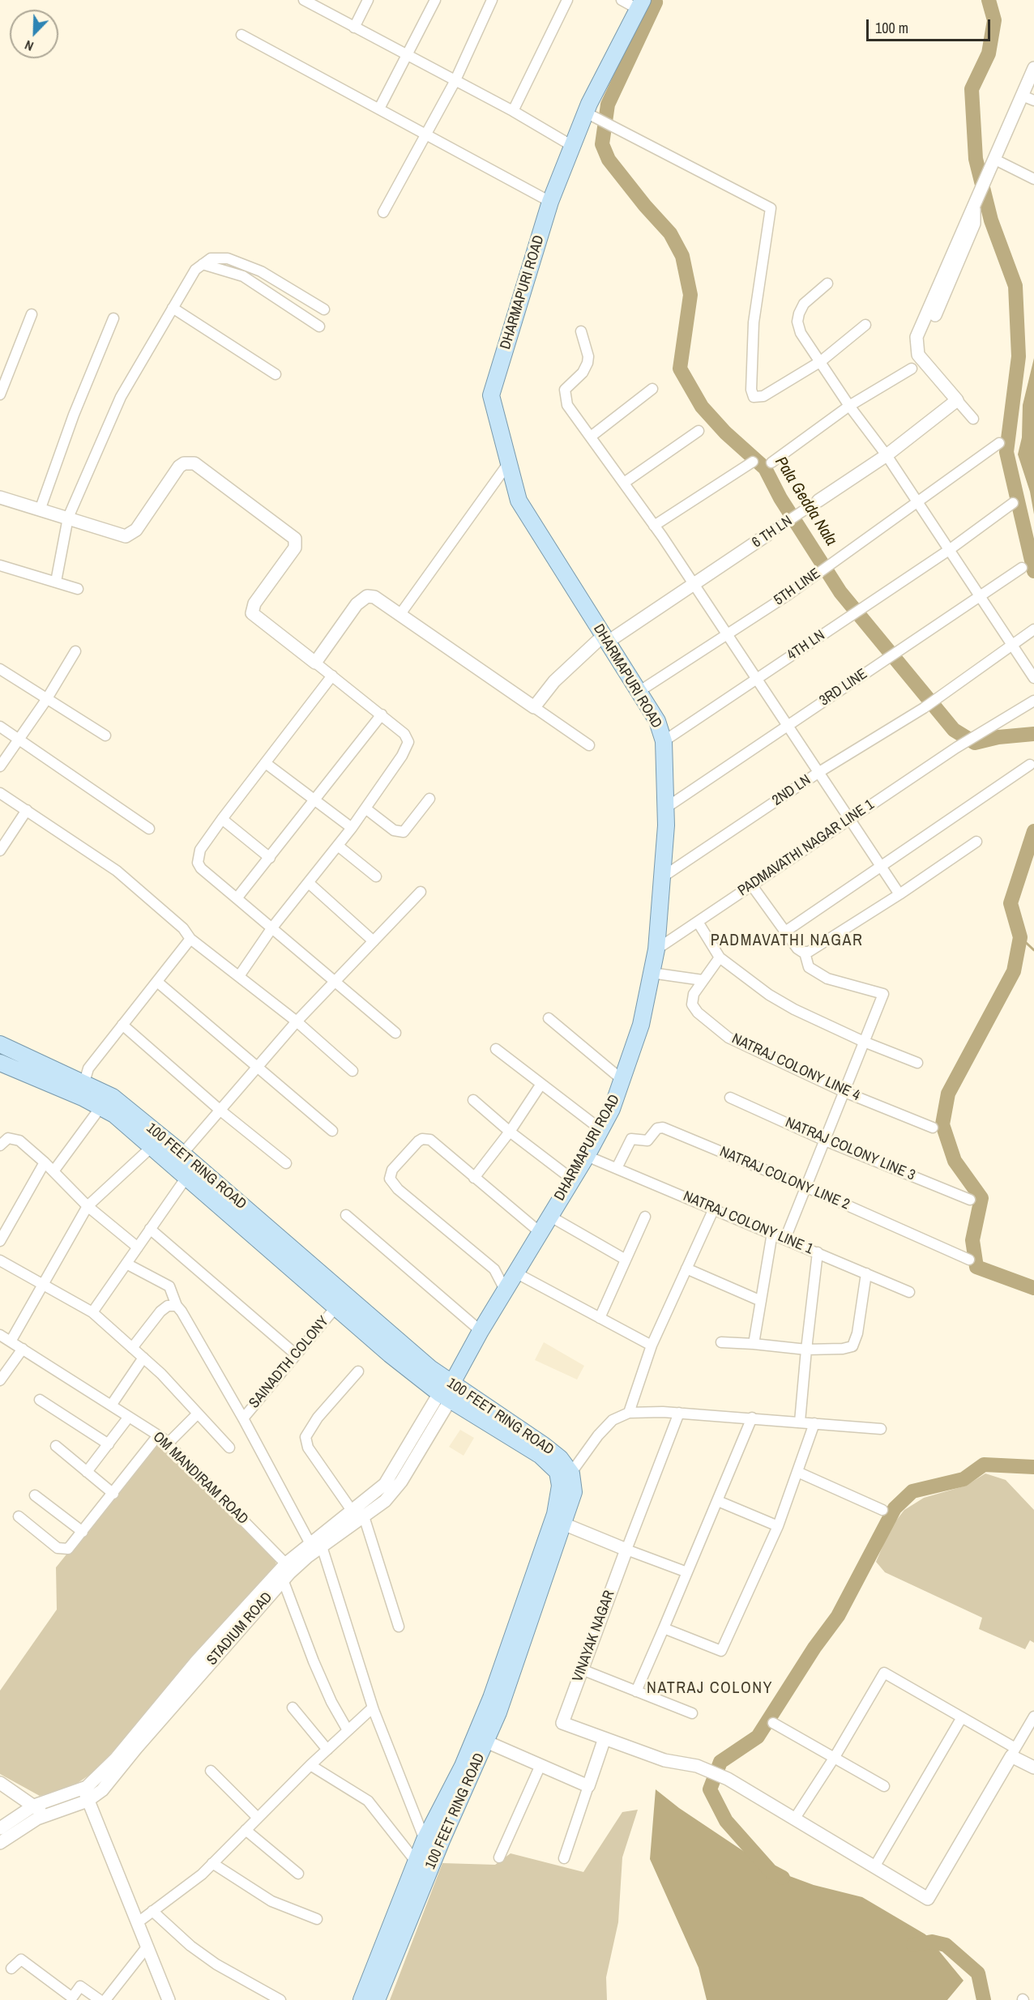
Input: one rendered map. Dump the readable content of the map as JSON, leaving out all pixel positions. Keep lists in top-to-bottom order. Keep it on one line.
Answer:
{"streets":{"main road":["DHARMAPURI ROAD","100 FEET RING ROAD"],"street":["6 TH LN","5TH LINE","4TH LN","3RD LINE","2ND LN","PADMAVATHI NAGAR LINE 1","NATRAJ COLONY LINE 4","NATRAJ COLONY LINE 3","NATRAJ COLONY LINE 2","NATRAJ COLONY LINE 1","SAINADTH COLONY","OM MANDIRAM ROAD","STADIUM ROAD","VINAYAK NAGAR"]},"crossings":[["DHARMAPURI ROAD","6 TH LN"],["DHARMAPURI ROAD","5TH LINE"],["DHARMAPURI ROAD","4TH LN"],["DHARMAPURI ROAD","3RD LINE"],["DHARMAPURI ROAD","2ND LN"],["DHARMAPURI ROAD","PADMAVATHI NAGAR LINE 1"],["DHARMAPURI ROAD","100 FEET RING ROAD"],["DHARMAPURI ROAD","NATRAJ COLONY LINE 1"],["100 FEET RING ROAD","SAINADTH COLONY"],["NATRAJ COLONY LINE 2","NATRAJ COLONY LINE 1"],["OM MANDIRAM ROAD","STADIUM ROAD"]],"districts":["PADMAVATHI NAGAR","NATRAJ COLONY"],"water":["Pala Gedda Nala"],"scale_bar":"100 m","north":"bottom left"}
